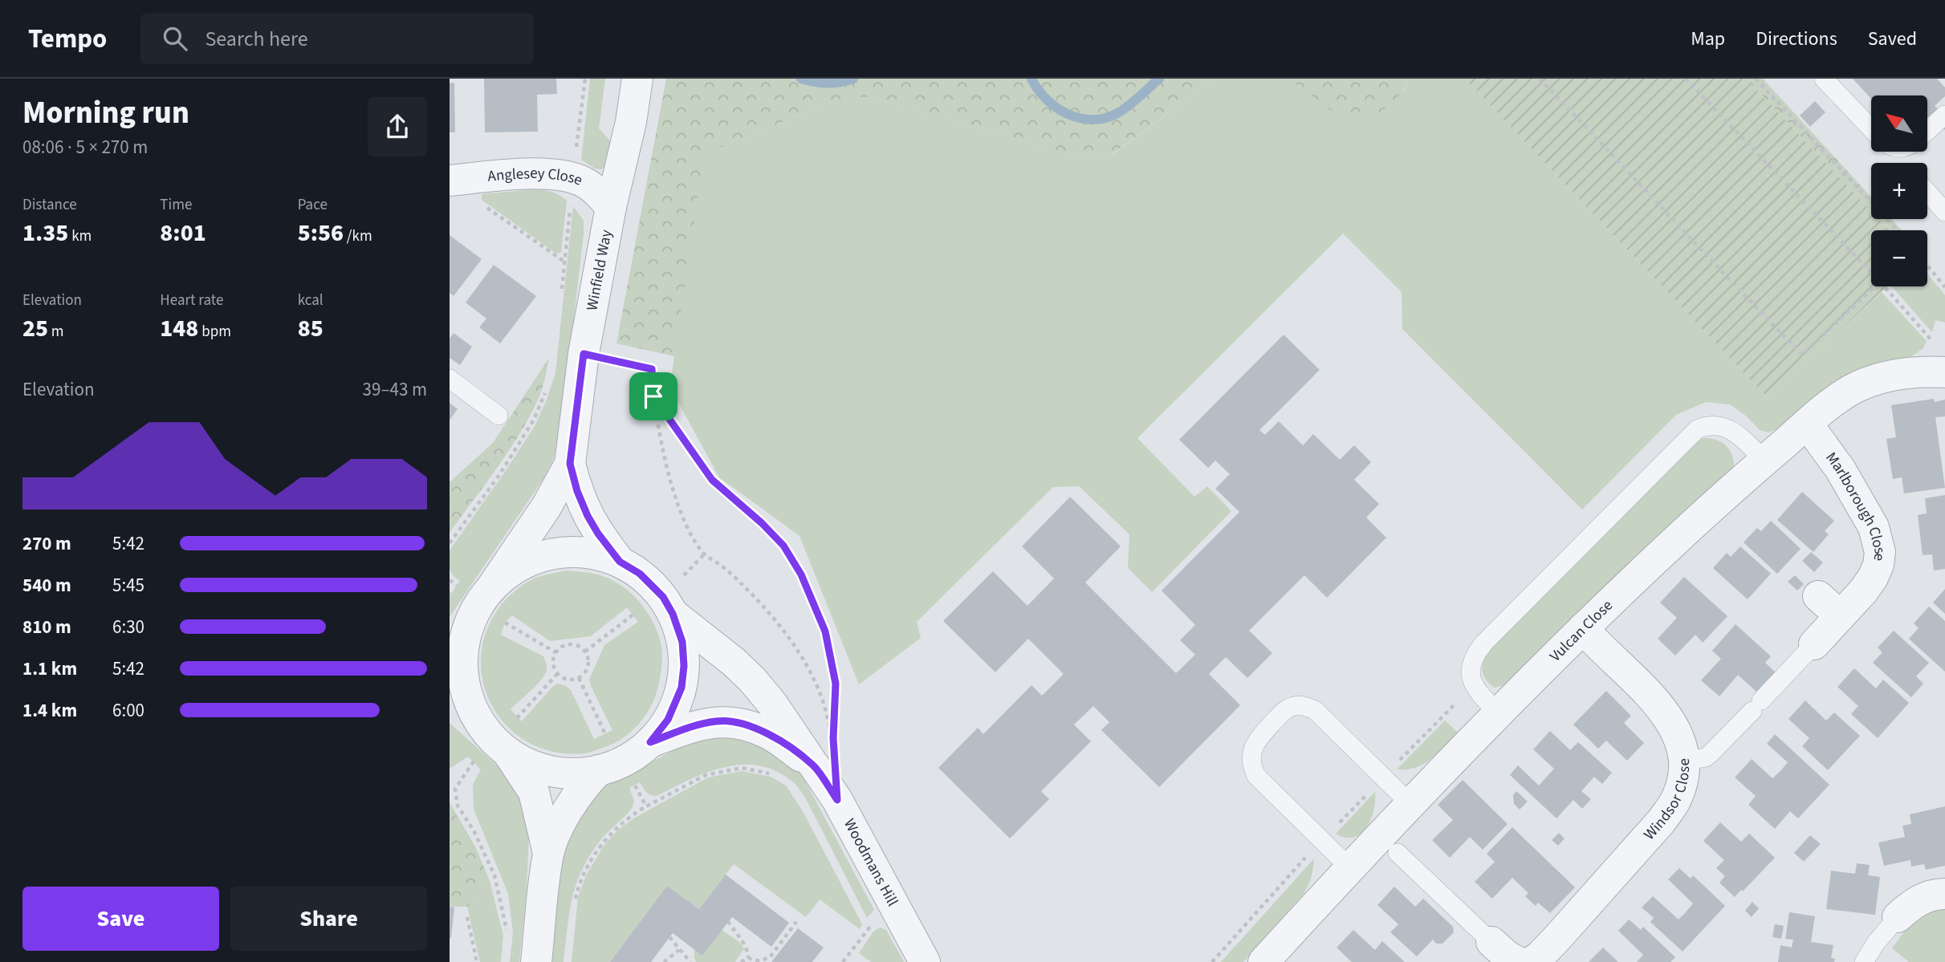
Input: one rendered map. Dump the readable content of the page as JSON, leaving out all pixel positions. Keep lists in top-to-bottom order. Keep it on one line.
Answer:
{"streets":{"street":["Anglesey Close","Winfield Way","Marlborough Close","Vulcan Close","Windsor Close","Woodmans Hill"]},"crossings":[["Anglesey Close","Winfield Way"],["Marlborough Close","Vulcan Close"],["Vulcan Close","Windsor Close"]],"north":"top left","page":{"header":"Tempo","search":"Search here","nav":["Map","Directions","Saved"],"heading":["Morning run","08:06 · 5 × 270 m"],"map_buttons":["+","−"],"stats":[["Distance","1.35 km"],["Time","8:01"],["Pace","5:56 /km"],["Elevation","25 m"],["Heart rate","148 bpm"],["kcal","85"]],"chart":["Elevation","39–43 m"],"list":[{"name":"270 m","note":"5:42"},{"name":"540 m","note":"5:45"},{"name":"810 m","note":"6:30"},{"name":"1.1 km","note":"5:42"},{"name":"1.4 km","note":"6:00"}],"buttons":["Save","Share"]}}
